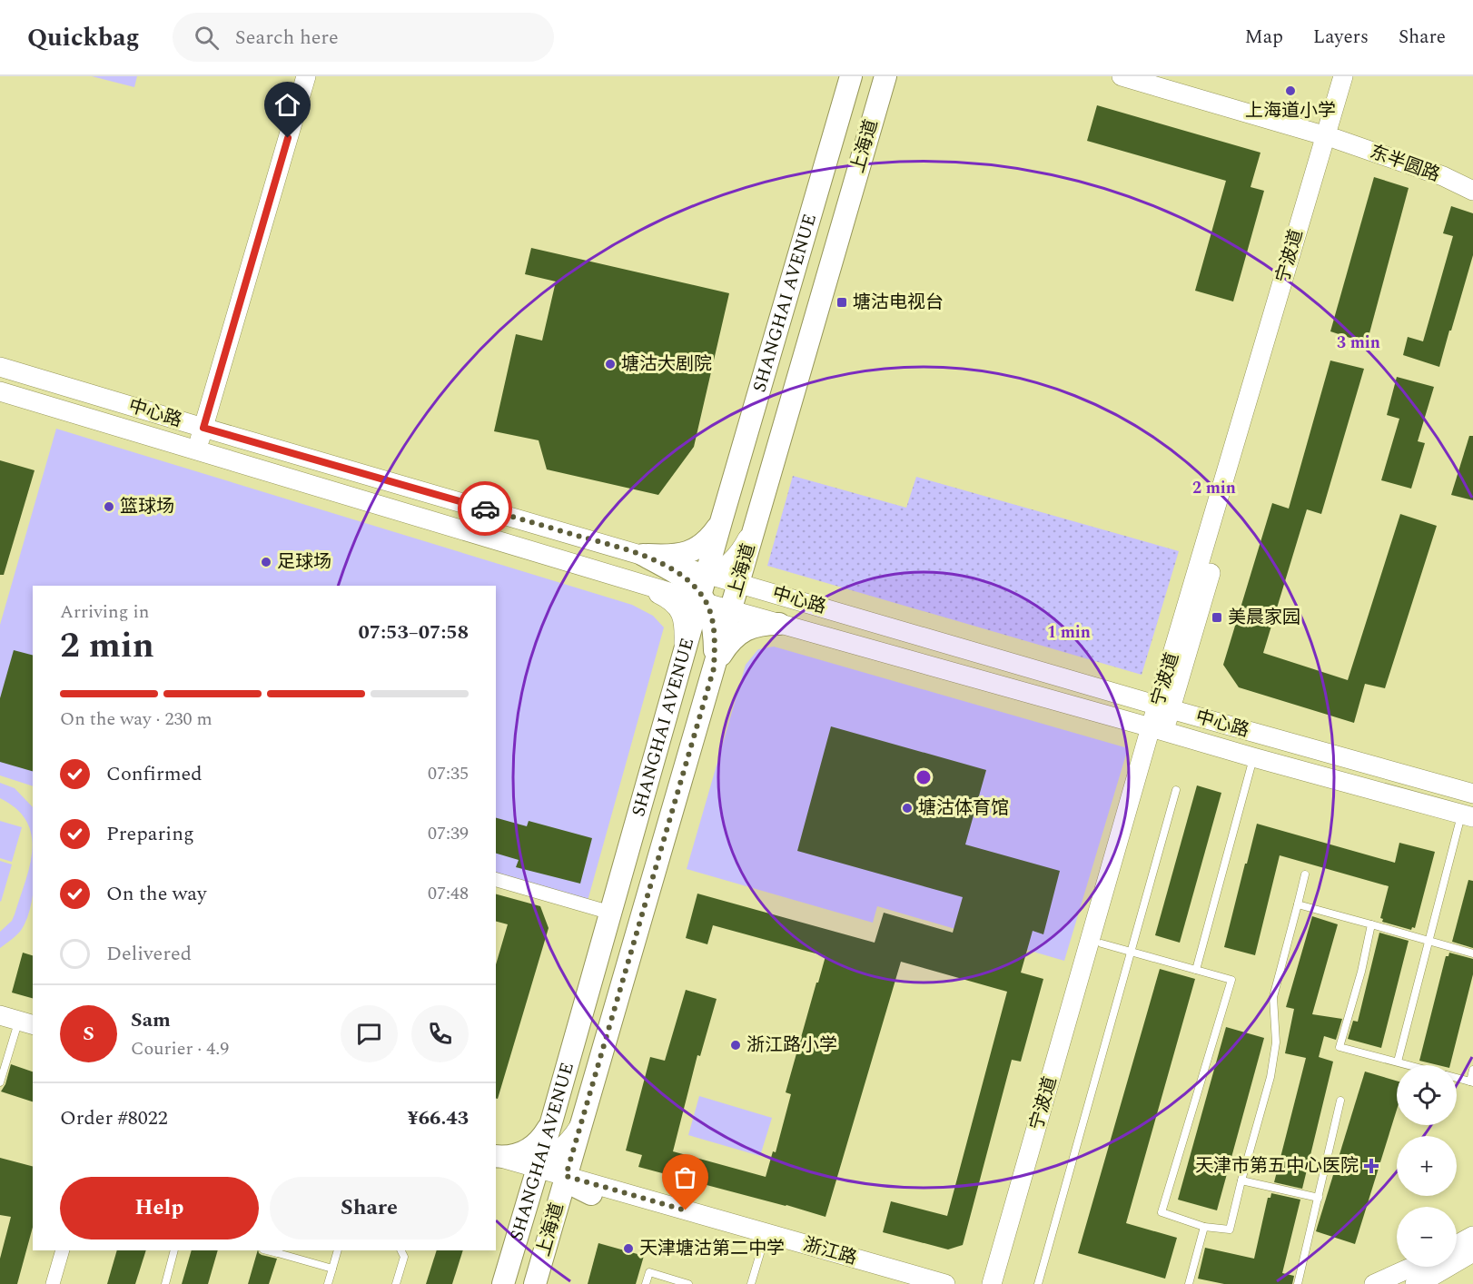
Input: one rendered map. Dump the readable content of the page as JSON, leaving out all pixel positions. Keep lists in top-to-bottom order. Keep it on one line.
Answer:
{"streets":{"main road":["上海道","SHANGHAI AVENUE"],"street":["东半圆路","宁波道","中心路","浙江路"]},"crossings":[["上海道","SHANGHAI AVENUE"],["上海道","中心路"],["上海道","浙江路"],["东半圆路","宁波道"],["宁波道","中心路"],["SHANGHAI AVENUE","中心路"],["SHANGHAI AVENUE","浙江路"]],"places":{"other":["上海道小学","塘沽大剧院","篮球场","足球场","塘沽体育馆","浙江路小学","天津塘沽第二中学"],"transit":["塘沽电视台","美晨家园"],"health":["天津市第五中心医院"]},"page":{"header":"Quickbag","search":"Search here","nav":["Map","Layers","Share"],"heading":["2 min","Arriving in","07:53–07:58"],"panel":["Sam","Courier · 4.9","Order #8022","¥66.43"],"bar":"On the way · 230 m","list":[["Confirmed","07:35"],["Preparing","07:39"],["On the way","07:48"],"Delivered"],"round":"S","map_buttons":["+","−"],"buttons":["Help","Share"]},"rings":["3 min","2 min","1 min"]}
